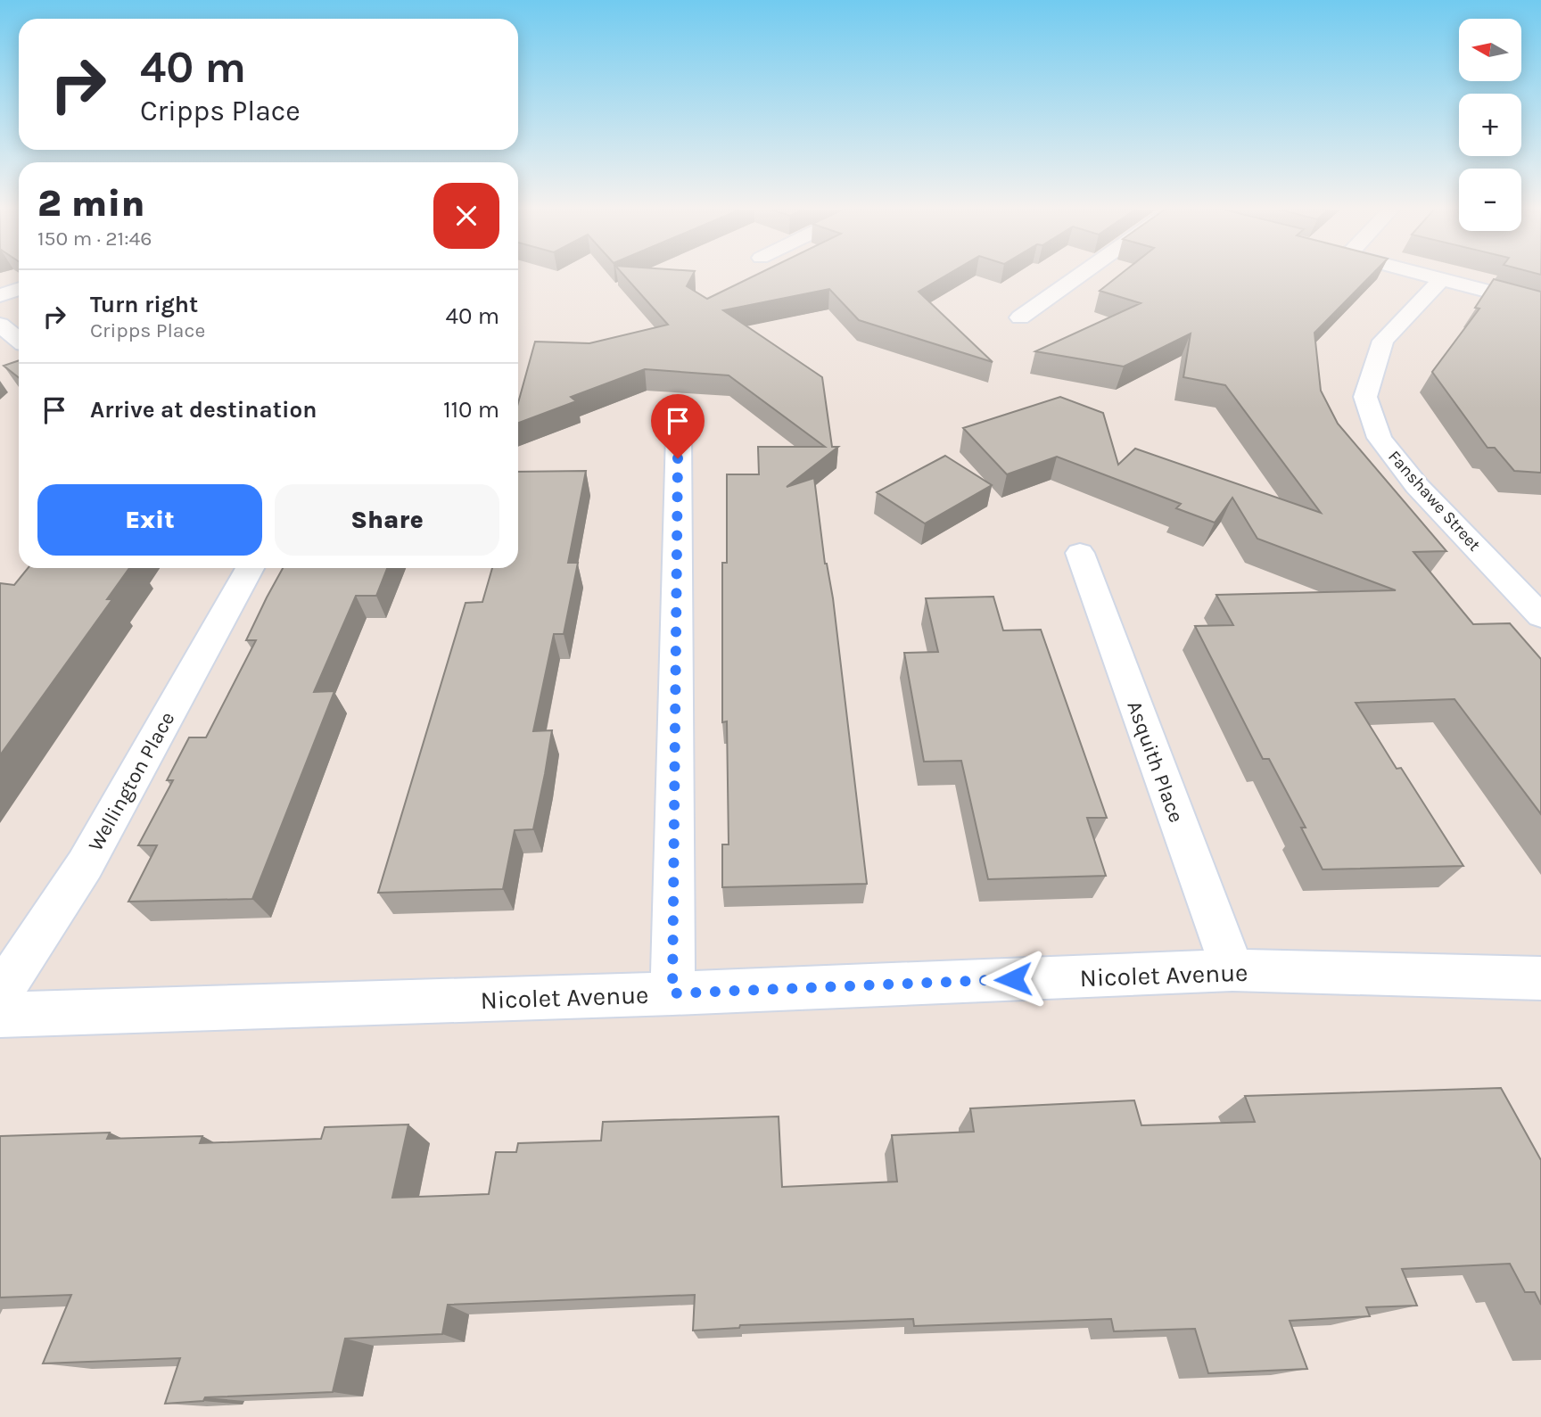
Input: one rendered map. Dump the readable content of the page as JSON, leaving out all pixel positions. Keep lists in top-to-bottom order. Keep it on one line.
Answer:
{"streets":{"street":["Fanshawe Street","Asquith Place","Wellington Place","Nicolet Avenue"]},"crossings":[["Asquith Place","Nicolet Avenue"]],"north":"left","page":{"map_buttons":["+","−"],"turn":["40 m","Cripps Place"],"heading":["2 min","150 m · 21:46"],"list":[{"name":"Turn right","note":"Cripps Place","value":"40 m"},{"name":"Arrive at destination","value":"110 m"}],"buttons":["Exit","Share"]}}
